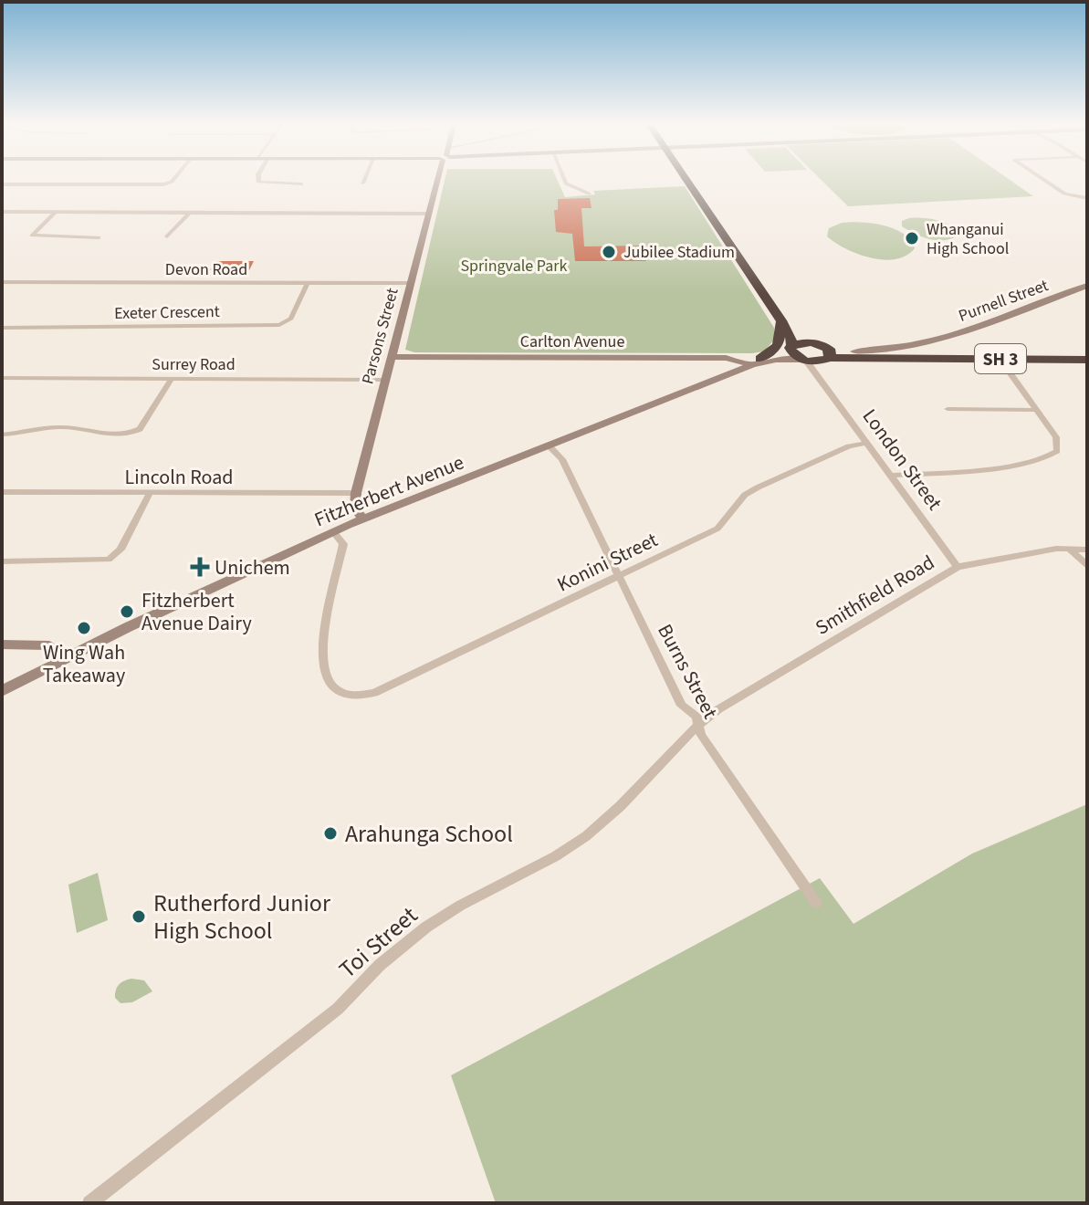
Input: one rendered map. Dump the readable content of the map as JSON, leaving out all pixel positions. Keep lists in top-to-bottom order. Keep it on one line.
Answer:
{"streets":{"highway":["SH 3"],"main road":["Purnell Street","Parsons Street","Carlton Avenue","Fitzherbert Avenue"],"street":["Devon Road","Exeter Crescent","Surrey Road","London Street","Lincoln Road","Konini Street","Smithfield Road","Burns Street","Toi Street"]},"crossings":[["Devon Road","Exeter Crescent"],["Devon Road","Parsons Street"],["Purnell Street","SH 3"],["Parsons Street","Carlton Avenue"],["Parsons Street","Surrey Road"],["Parsons Street","Lincoln Road"],["Parsons Street","Fitzherbert Avenue"],["Carlton Avenue","Fitzherbert Avenue"],["SH 3","London Street"],["SH 3","Fitzherbert Avenue"],["London Street","Fitzherbert Avenue"],["London Street","Konini Street"],["London Street","Smithfield Road"],["Fitzherbert Avenue","Konini Street"],["Fitzherbert Avenue","Burns Street"],["Konini Street","Burns Street"],["Smithfield Road","Burns Street"],["Smithfield Road","Toi Street"],["Burns Street","Toi Street"]],"parks":["Springvale Park"],"places":{"other":["Whanganui High School","Jubilee Stadium","Fitzherbert Avenue Dairy","Wing Wah Takeaway","Arahunga School","Rutherford Junior High School"],"health":["Unichem"]}}
